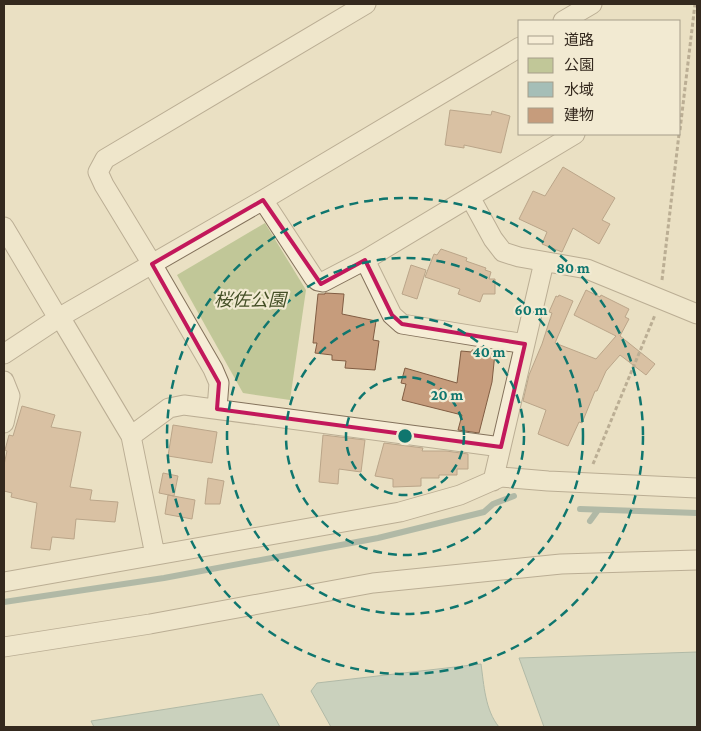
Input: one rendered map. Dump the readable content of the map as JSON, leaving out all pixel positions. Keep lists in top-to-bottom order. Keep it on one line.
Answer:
{"parks":["桜佐公園"],"legend":["道路","公園","水域","建物"],"rings":["80 m","60 m","40 m","20 m"]}
